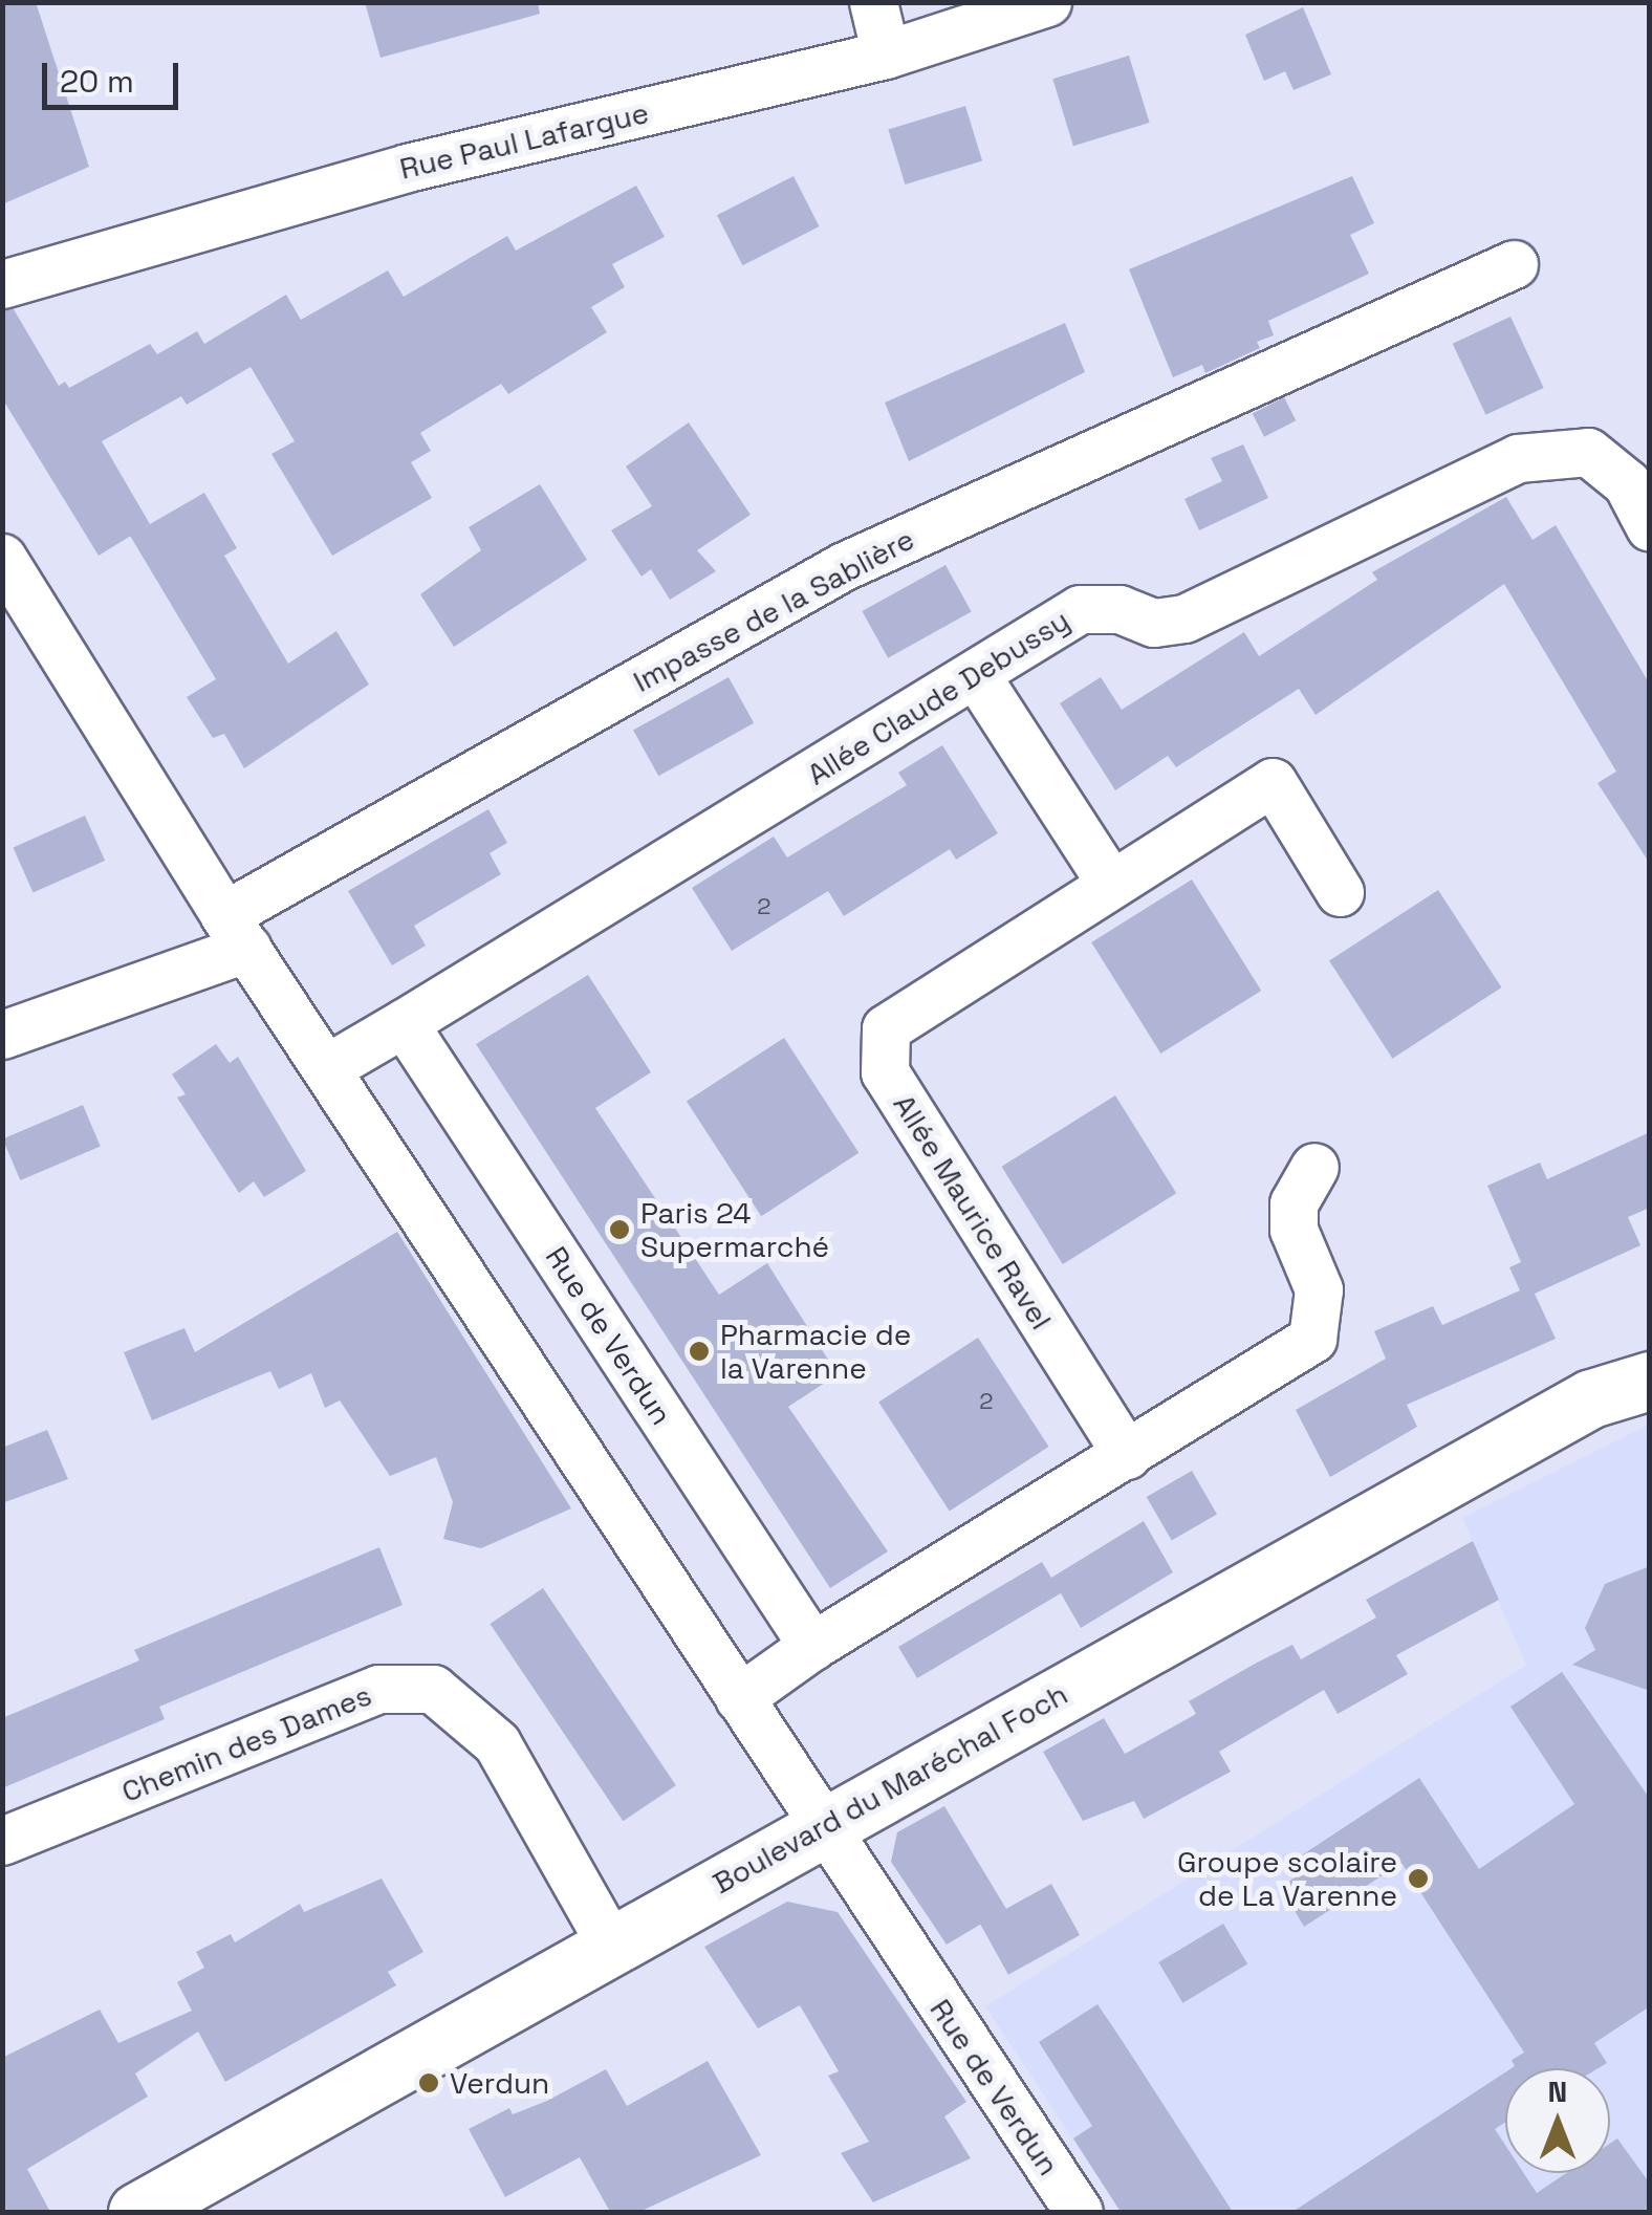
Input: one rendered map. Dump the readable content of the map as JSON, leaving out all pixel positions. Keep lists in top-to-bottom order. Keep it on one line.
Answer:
{"streets":{"main road":["Boulevard du Maréchal Foch"],"street":["Rue Paul Lafargue","Impasse de la Sablière","Allée Claude Debussy","Allée Maurice Ravel","Rue de Verdun","Chemin des Dames"]},"crossings":[["Impasse de la Sablière","Rue de Verdun"],["Allée Claude Debussy","Rue de Verdun"],["Rue de Verdun","Boulevard du Maréchal Foch"],["Chemin des Dames","Boulevard du Maréchal Foch"]],"places":["Paris 24 Supermarché","Pharmacie de la Varenne","Groupe scolaire de La Varenne","Verdun"],"house_numbers":["2","2"],"scale_bar":"20 m","north":"top"}
